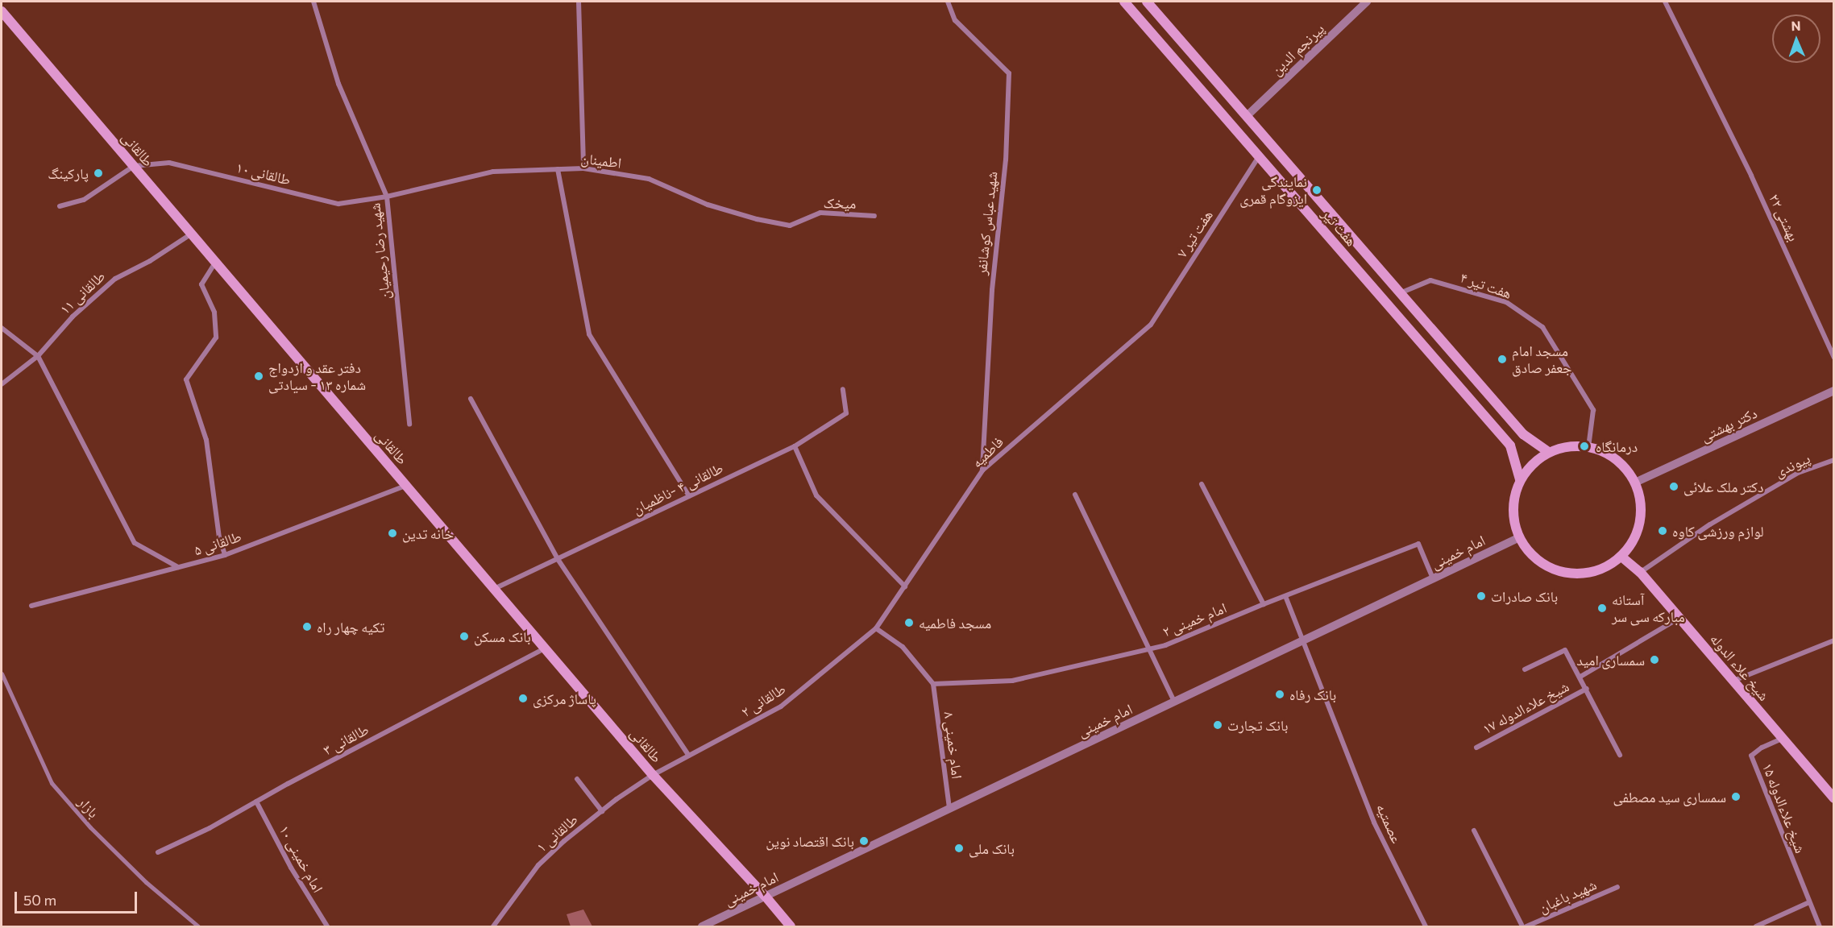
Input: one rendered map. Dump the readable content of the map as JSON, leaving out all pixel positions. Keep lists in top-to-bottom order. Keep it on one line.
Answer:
{"streets":{"main road":["طالقانی","هفت تیر","شیخ علاء الدوله"],"street":["پیرنجم الدین","اطمینان","طالقانی ۱۰","میخک","بهشتی ۲۲","شهید عباس کوشانفر","هفت تیر ۷","شهید رضا رحیمیان","هفت تیر ۴","طالقانی ۱۱","دکتر بهشتی","فاطمیه","پیوندی","طالقانی ۴ -ناظمیان","طالقانی ۵","امام خمینی","امام خمینی ۲","طالقانی ۲","شیخ علاءالدوله ۱۷","طالقانی ۳","امام خمینی ۸","بازار","شیخ علاءالدوله ۱۵","عصمتیه","طالقانی ۱","امام خمینی ۱۰","شهید باغبان"]},"crossings":[["پیرنجم الدین","هفت تیر"],["طالقانی","طالقانی ۱۰"],["طالقانی","طالقانی ۱۱"],["طالقانی","طالقانی ۴ -ناظمیان"],["طالقانی","طالقانی ۵"],["طالقانی","امام خمینی"],["طالقانی","طالقانی ۲"],["طالقانی","طالقانی ۳"],["طالقانی","طالقانی ۱"],["اطمینان","طالقانی ۱۰"],["اطمینان","میخک"],["اطمینان","شهید رضا رحیمیان"],["طالقانی ۱۰","شهید رضا رحیمیان"],["شهید عباس کوشانفر","فاطمیه"],["هفت تیر","هفت تیر ۷"],["هفت تیر","هفت تیر ۴"],["هفت تیر","دکتر بهشتی"],["هفت تیر","امام خمینی"],["هفت تیر","شیخ علاء الدوله"],["هفت تیر ۷","فاطمیه"],["هفت تیر ۴","دکتر بهشتی"],["هفت تیر ۴","امام خمینی"],["هفت تیر ۴","شیخ علاء الدوله"],["دکتر بهشتی","امام خمینی"],["دکتر بهشتی","شیخ علاء الدوله"],["فاطمیه","طالقانی ۲"],["پیوندی","شیخ علاء الدوله"],["امام خمینی","امام خمینی ۲"],["امام خمینی","شیخ علاء الدوله"],["امام خمینی","امام خمینی ۸"],["امام خمینی","عصمتیه"],["امام خمینی ۲","امام خمینی ۸"],["امام خمینی ۲","عصمتیه"],["شیخ علاء الدوله","شیخ علاءالدوله ۱۷"],["شیخ علاء الدوله","شیخ علاءالدوله ۱۵"],["طالقانی ۲","طالقانی ۱"],["طالقانی ۳","امام خمینی ۱۰"]],"places":["پارکینگ","نمایندگی ایزوگام قمری","مسجد امام جعفر صادق","دفتر عقد و ازدواج شماره ۱۳ - سیادتی","درمانگاه","دکتر ملک علائی","لوازم ورزشی کاوه","خانه تدین","بانک صادرات","آستانه مبارکه سی سر","مسجد فاطمیه","تکیه چهار راه","بانک مسکن","سمساری امید","بانک رفاه","پاساژ مرکزی","بانک تجارت","سمساری سید مصطفی","بانک اقتصاد نوین","بانک ملی"],"scale_bar":"50 m","north":"top"}
